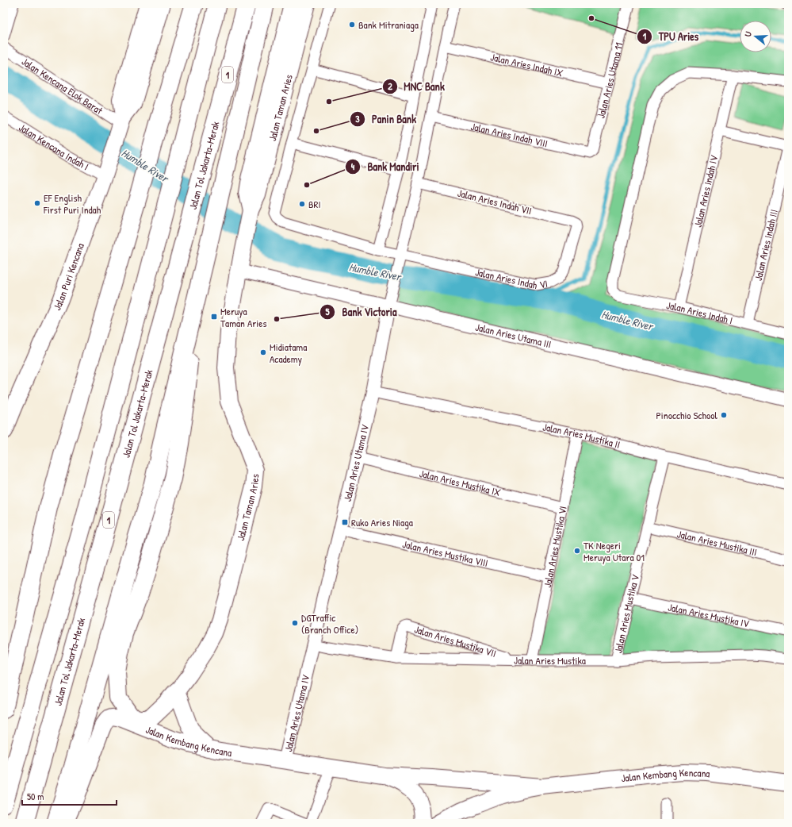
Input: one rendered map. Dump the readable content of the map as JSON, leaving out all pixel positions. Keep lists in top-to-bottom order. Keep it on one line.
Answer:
{"streets":{"highway":["1","Jalan Tol Jakarta–Merak"],"main road":["Jalan Taman Aries","Jalan Puri Kencana","Jalan Kembang Kencana"],"street":["Jalan Aries Indah IX","Jalan Aries Utama 11","Jalan Kencana Elok Barat","Jalan Aries Indah VIII","Jalan Kencana Indah I","Jalan Aries Indah IV","Jalan Aries Indah VII","Jalan Aries Indah III","Jalan Aries Indah VI","Jalan Aries Indah I","Jalan Aries Utama III","Jalan Aries Mustika II","Jalan Aries Utama IV","Jalan Aries Mustika IX","Jalan Aries Mustika III","Jalan Aries Mustika VI","Jalan Aries Mustika VIII","Jalan Aries Mustika V","Jalan Aries Mustika IV","Jalan Aries Mustika VII","Jalan Aries Mustika"]},"crossings":[["Jalan Aries Indah IX","Jalan Aries Utama 11"],["Jalan Aries Indah IX","Jalan Aries Utama IV"],["Jalan Aries Utama 11","Jalan Aries Indah VIII"],["Jalan Kencana Elok Barat","Jalan Puri Kencana"],["Jalan Taman Aries","Jalan Aries Utama III"],["Jalan Aries Indah VIII","Jalan Aries Utama IV"],["Jalan Kencana Indah I","Jalan Puri Kencana"],["Jalan Aries Indah IV","Jalan Aries Indah I"],["Jalan Aries Indah VII","Jalan Aries Indah VI"],["Jalan Aries Indah VII","Jalan Aries Utama IV"],["Jalan Aries Indah III","Jalan Aries Indah I"],["Jalan Aries Indah VI","Jalan Aries Utama IV"],["Jalan Aries Utama III","Jalan Aries Utama IV"],["Jalan Aries Mustika II","Jalan Aries Utama IV"],["Jalan Aries Mustika II","Jalan Aries Mustika VI"],["Jalan Aries Mustika II","Jalan Aries Mustika V"],["Jalan Aries Utama IV","Jalan Aries Mustika IX"],["Jalan Aries Utama IV","Jalan Aries Mustika VIII"],["Jalan Aries Utama IV","Jalan Aries Mustika"],["Jalan Aries Utama IV","Jalan Kembang Kencana"],["Jalan Aries Mustika IX","Jalan Aries Mustika VI"],["Jalan Aries Mustika III","Jalan Aries Mustika V"],["Jalan Aries Mustika VI","Jalan Aries Mustika VIII"],["Jalan Aries Mustika VI","Jalan Aries Mustika"],["Jalan Aries Mustika V","Jalan Aries Mustika IV"],["Jalan Aries Mustika V","Jalan Aries Mustika"],["Jalan Aries Mustika VII","Jalan Aries Mustika"]],"water":["Humble River"],"places":{"other":["TPU Aries","Bank Mitraniaga","MNC Bank","Panin Bank","Bank Mandiri","EF English First Puri Indah","BRI","Bank Victoria","Midiatama Academy","Pinocchio School","TK Negeri Meruya Utara 01","DGTraffic (Branch Office)"],"transit":["Meruya Taman Aries","Ruko Aries Niaga"]},"scale_bar":"50 m","north":"left"}
